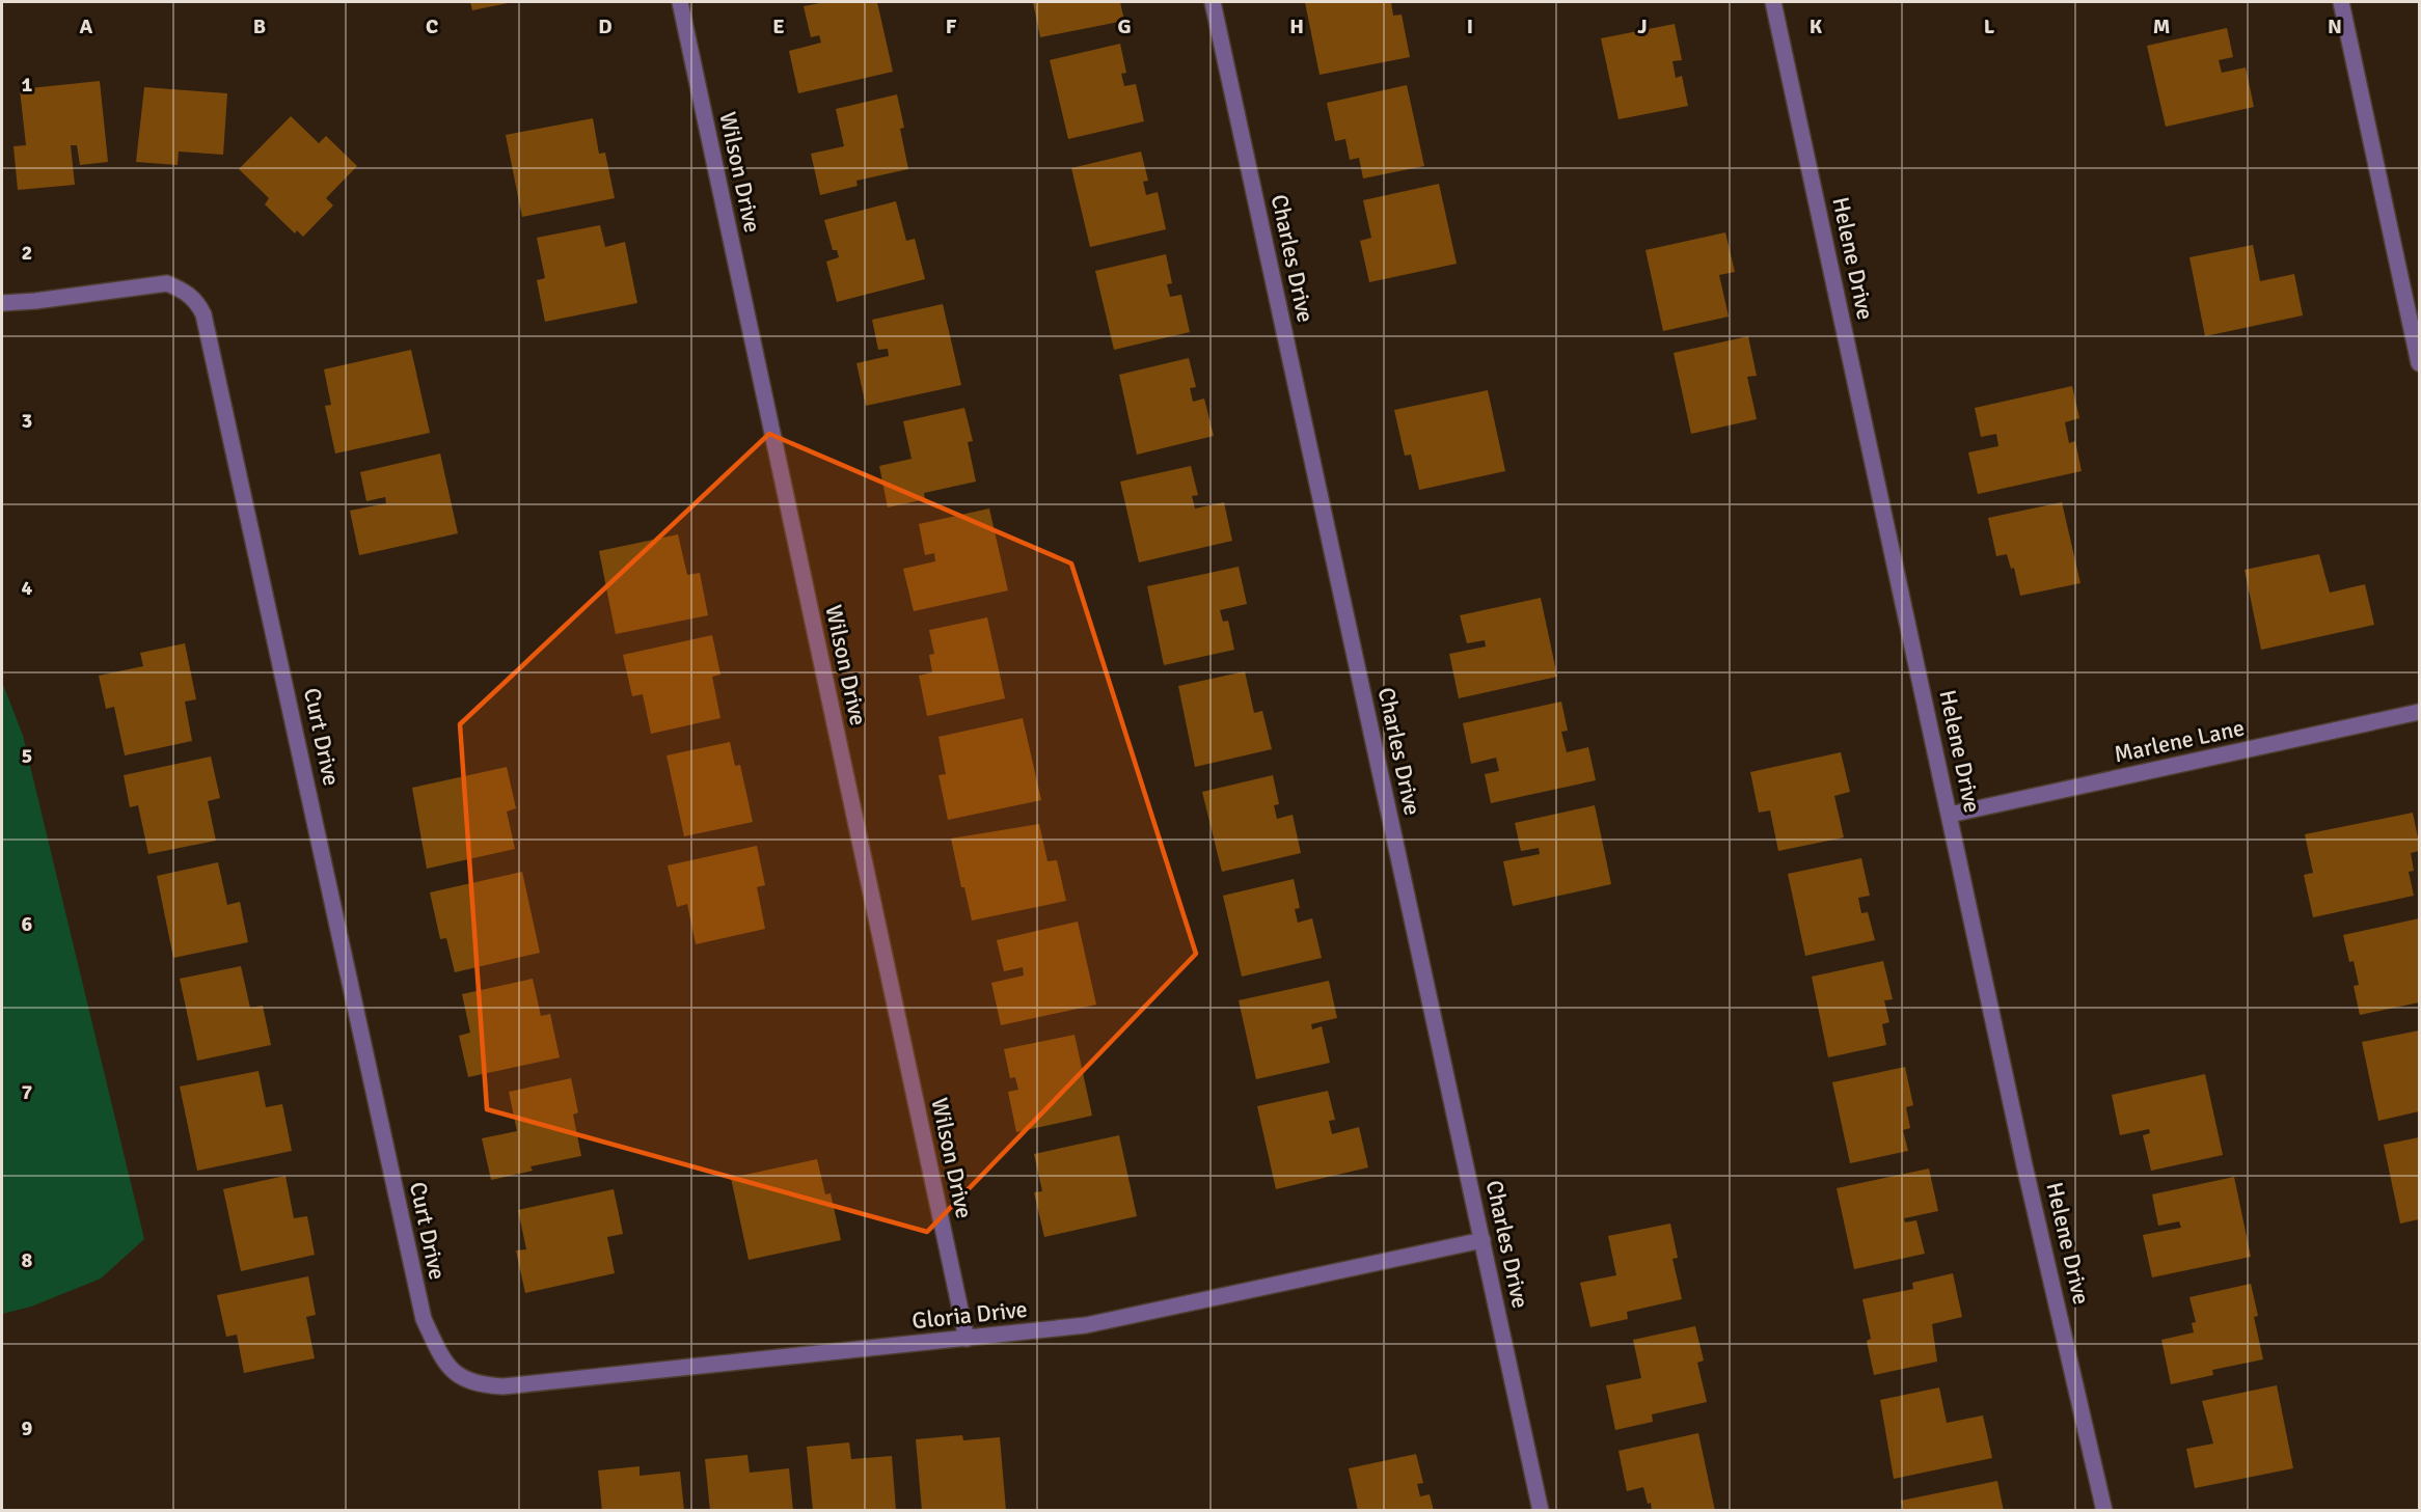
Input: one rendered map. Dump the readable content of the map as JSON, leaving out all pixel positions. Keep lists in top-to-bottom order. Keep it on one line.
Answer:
{"streets":{"street":["Wilson Drive","Charles Drive","Helene Drive","Curt Drive","Marlene Lane","Gloria Drive"]},"crossings":[["Wilson Drive","Gloria Drive"],["Charles Drive","Gloria Drive"],["Helene Drive","Marlene Lane"],["Curt Drive","Gloria Drive"]],"grid":{"columns":["A","B","C","D","E","F","G","H","I","J","K","L","M","N"],"rows":["1","2","3","4","5","6","7","8","9"]}}
